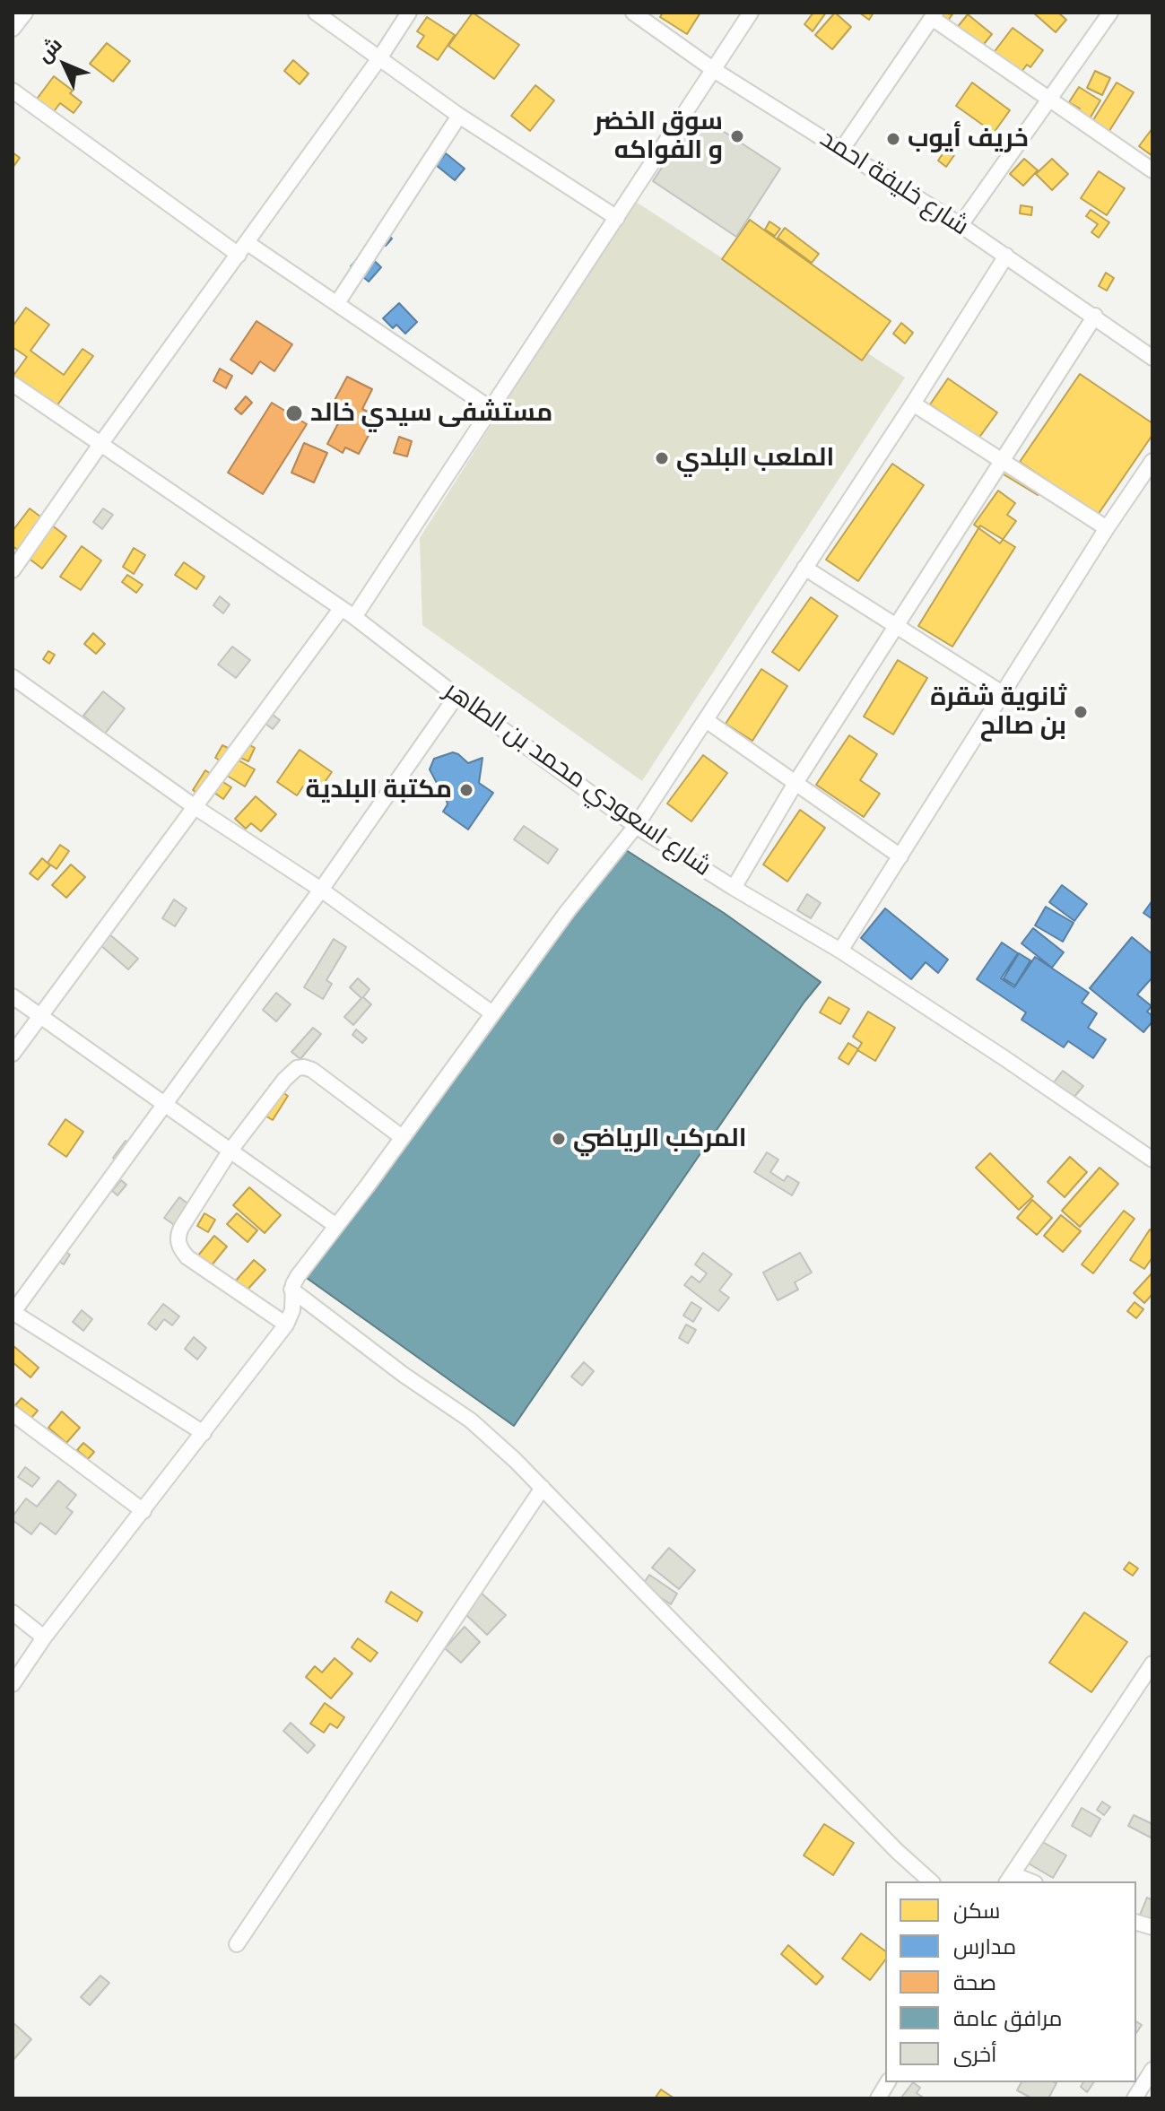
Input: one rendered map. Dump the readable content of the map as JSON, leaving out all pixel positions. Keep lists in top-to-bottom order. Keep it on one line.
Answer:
{"streets":{"street":["شارع خليفة احمد","شارع اسعودي محمد بن الطاهر"]},"places":["سوق الخضر و الفواكه","خريف أيوب","مستشفى سيدي خالد","الملعب البلدي","ثانوية شقرة بن صالح","مكتبة البلدية","المركب الرياضي"],"legend":["سكن","مدارس","صحة","مرافق عامة","أخرى"],"north":"top left"}
